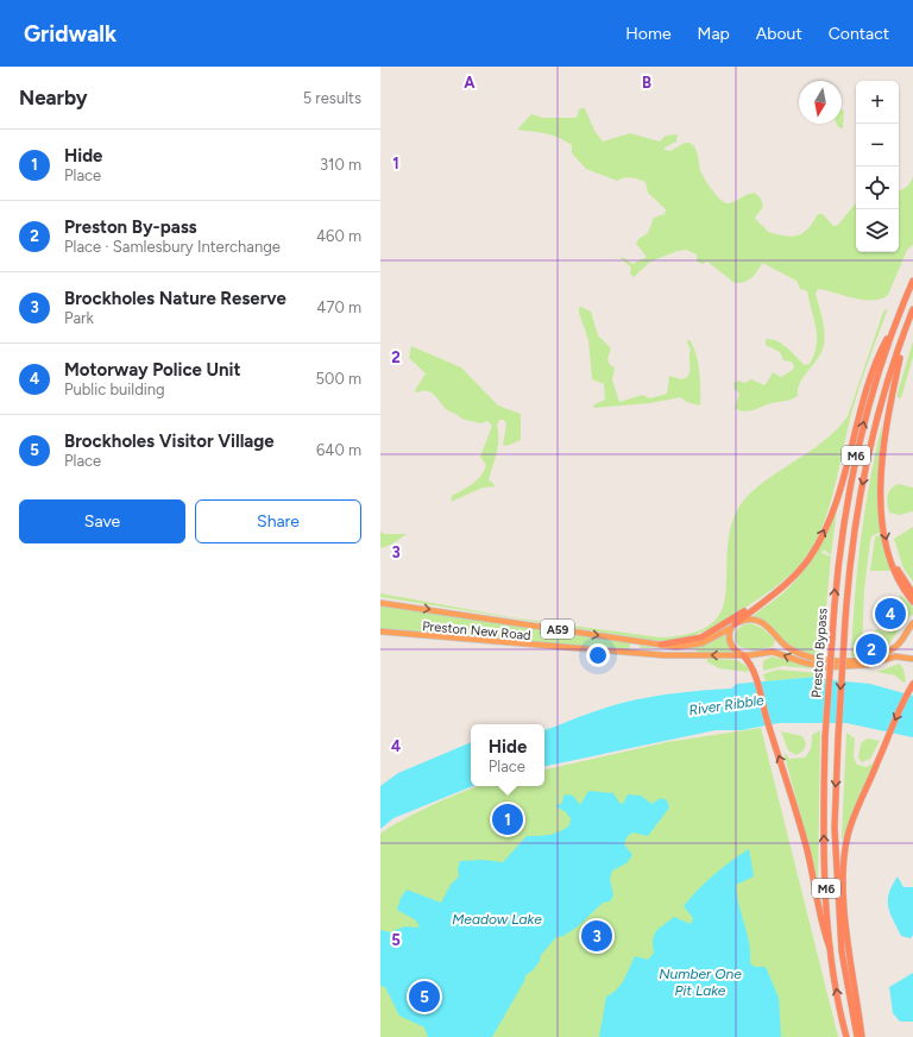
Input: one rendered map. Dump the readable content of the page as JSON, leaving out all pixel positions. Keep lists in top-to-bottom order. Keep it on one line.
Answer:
{"streets":{"highway":["M6","A59","Preston New Road","Preston Bypass"]},"water":["River Ribble","Meadow Lake","Number One Pit Lake"],"north":"bottom","page":{"header":"Gridwalk","nav":["Home","Map","About","Contact"],"heading":["Nearby","5 results"],"map_buttons":["+","−"],"list":[{"mark":"1","name":"Hide","note":"Place","value":"310 m"},{"mark":"2","name":"Preston By-pass","note":"Place · Samlesbury Interchange","value":"460 m"},{"mark":"3","name":"Brockholes Nature Reserve","note":"Park","value":"470 m"},{"mark":"4","name":"Motorway Police Unit","note":"Public building","value":"500 m"},{"mark":"5","name":"Brockholes Visitor Village","note":"Place","value":"640 m"}],"buttons":["Save","Share"],"pins":["4","2","1","3","5"],"popup":["Hide","Place"]},"grid":{"columns":["A","B"],"rows":["1","2","3","4","5"]}}
